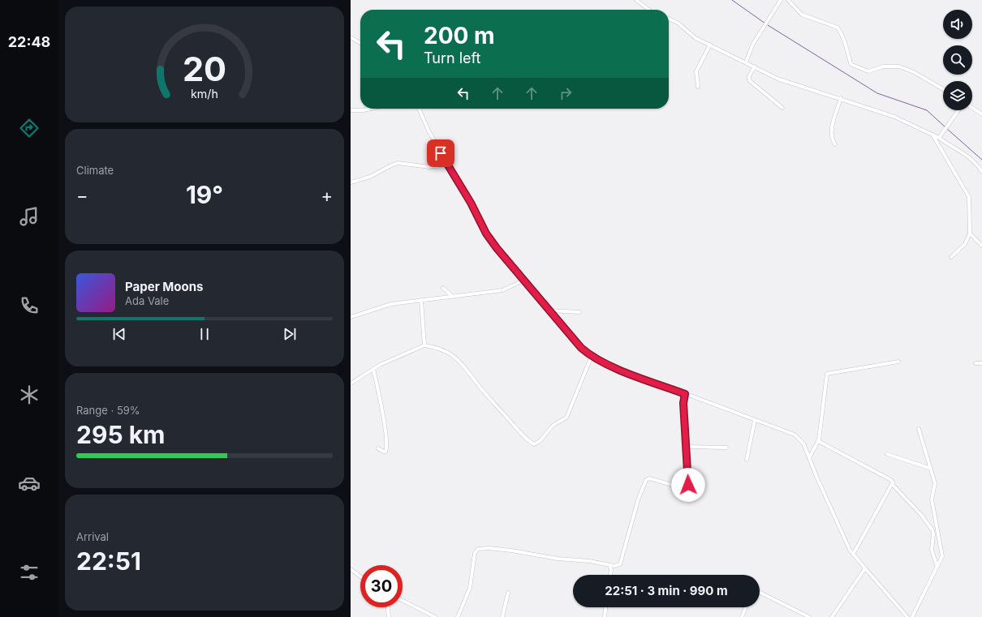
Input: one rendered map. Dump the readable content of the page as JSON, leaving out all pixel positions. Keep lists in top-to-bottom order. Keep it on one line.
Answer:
{"page":{"tabs":"22:48","turn":["200 m","Turn left"],"tile":["Climate",["Range · 59%","295 km"],["Arrival","22:51"]],"heat":["−","19°","+"],"song":["Paper Moons","Ada Vale"],"limit":"30","trip":"22:51 · 3 min · 990 m","gauge":["20","km/h"]}}
